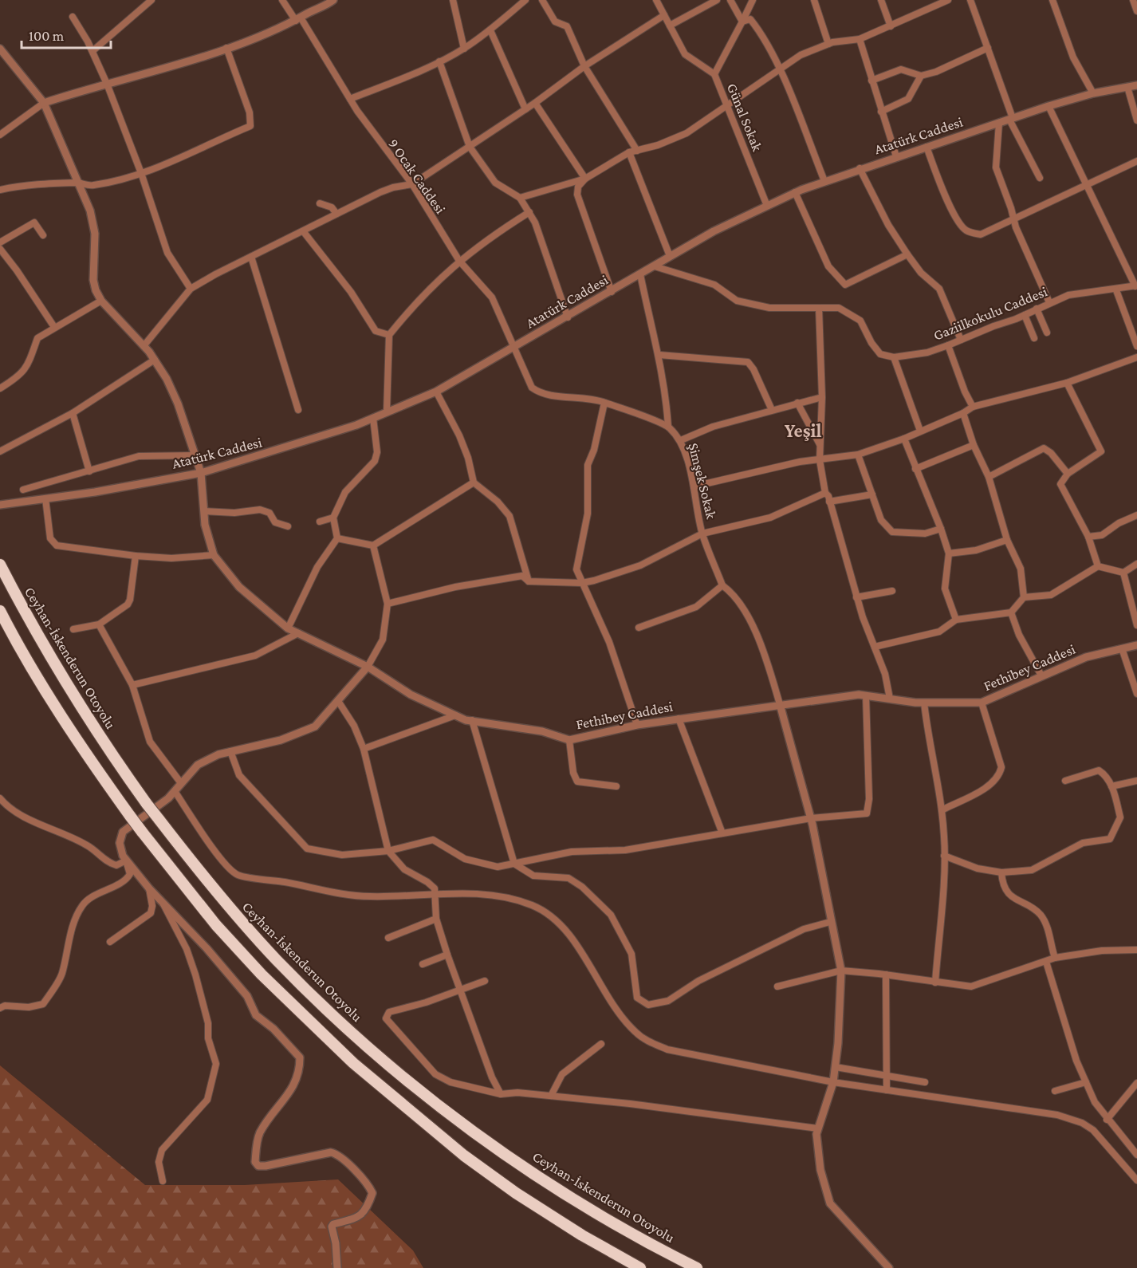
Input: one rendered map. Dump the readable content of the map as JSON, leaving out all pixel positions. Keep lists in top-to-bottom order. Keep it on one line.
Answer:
{"streets":{"highway":["Ceyhan-İskenderun Otoyolu"],"street":["Günal Sokak","Atatürk Caddesi","9 Ocak Caddesi","Gaziilkokulu Caddesi","Şimşek Sokak","Fethibey Caddesi"]},"crossings":[["Günal Sokak","Atatürk Caddesi"],["Atatürk Caddesi","9 Ocak Caddesi"],["Atatürk Caddesi","Şimşek Sokak"],["Atatürk Caddesi","Fethibey Caddesi"],["9 Ocak Caddesi","Şimşek Sokak"]],"districts":["Yeşil"],"scale_bar":"100 m"}
